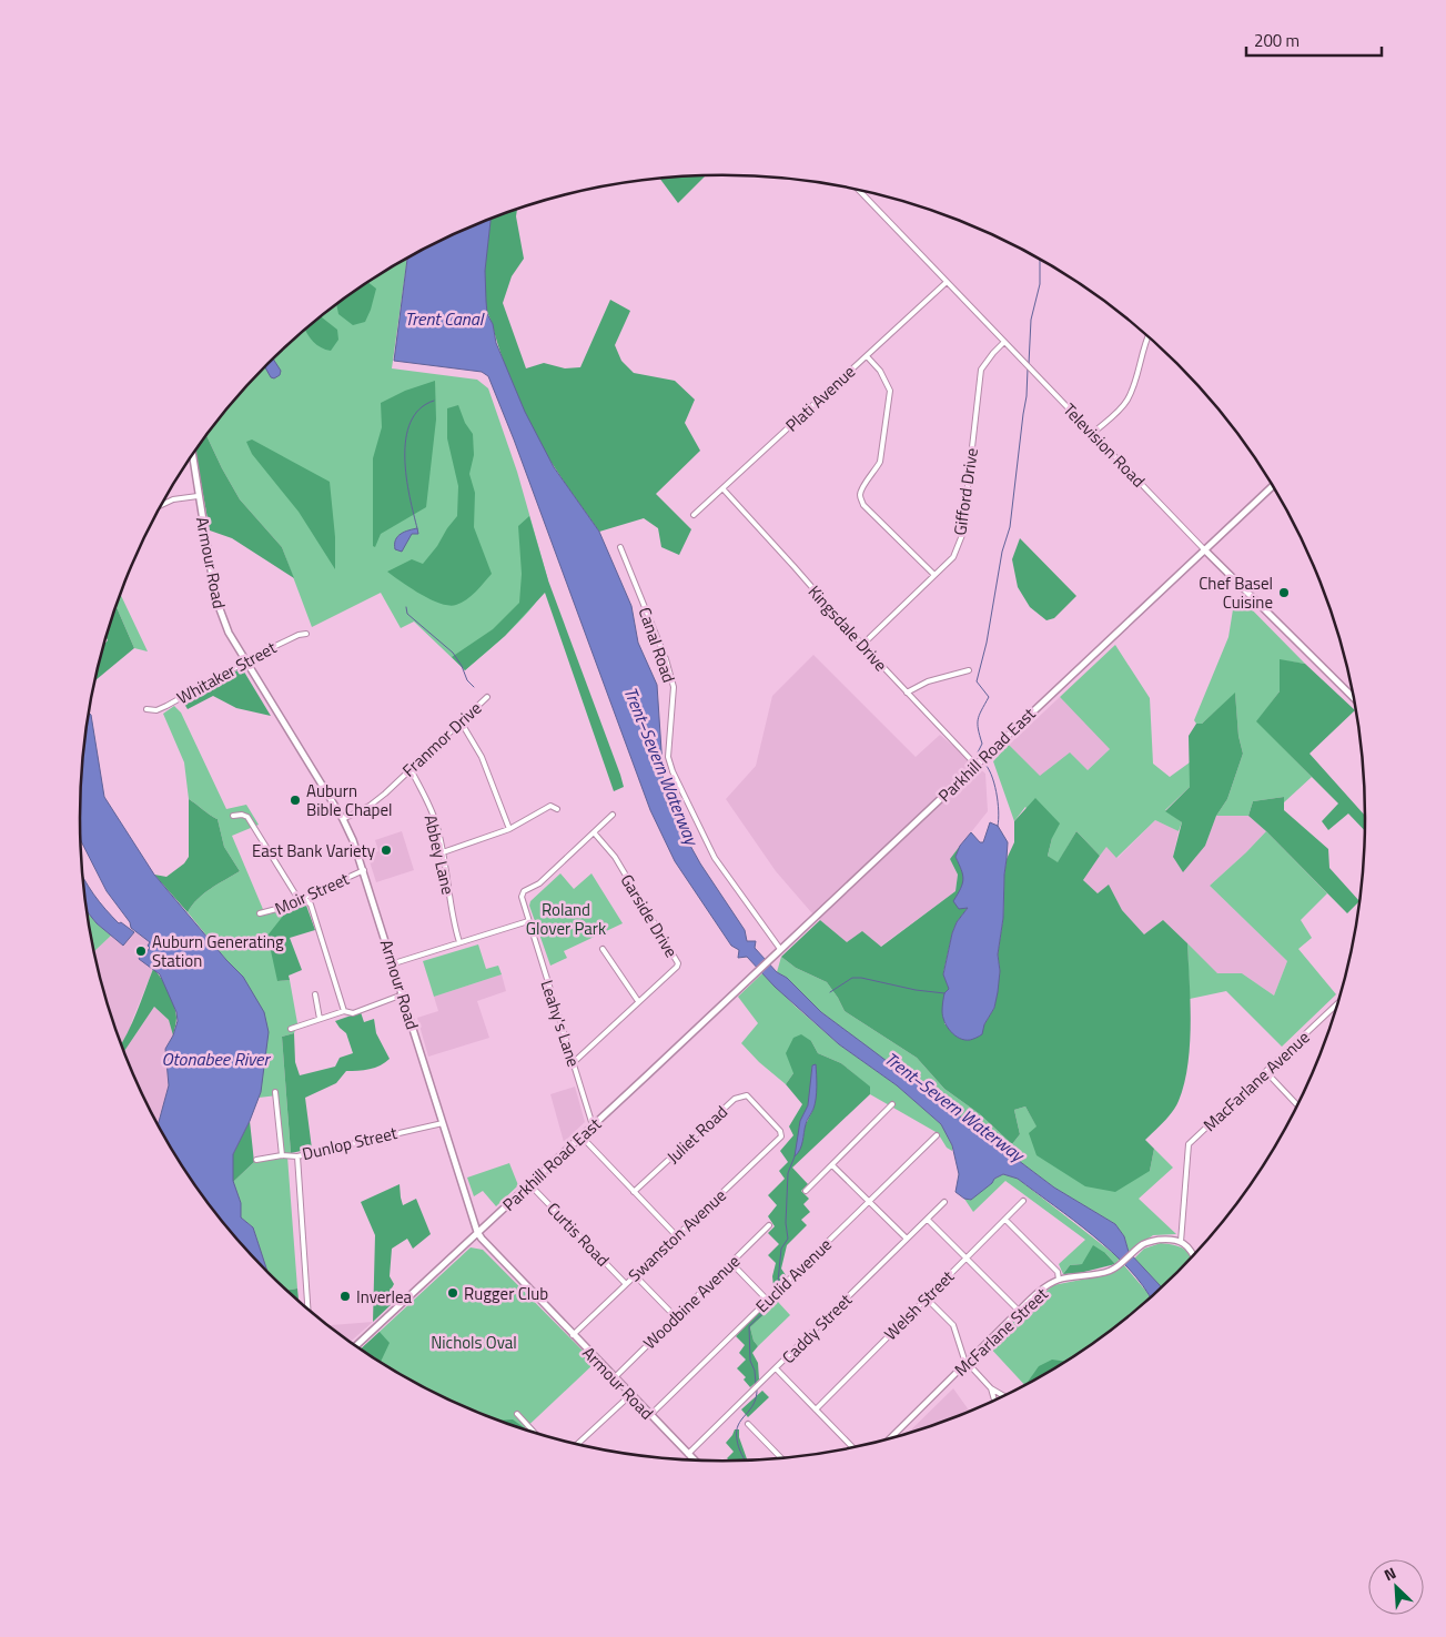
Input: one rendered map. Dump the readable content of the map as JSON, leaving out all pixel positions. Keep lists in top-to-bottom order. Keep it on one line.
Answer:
{"streets":{"main road":["Television Road","Armour Road","Parkhill Road East"],"street":["Plati Avenue","Gifford Drive","Kingsdale Drive","Canal Road","Whitaker Street","Franmor Drive","Abbey Lane","Moir Street","Garside Drive","Leahy's Lane","MacFarlane Avenue","Juliet Road","Dunlop Street","Curtis Road","Swanston Avenue","Euclid Avenue","Woodbine Avenue","Welsh Street","Caddy Street","McFarlane Street"]},"crossings":[["Plati Avenue","Television Road"],["Plati Avenue","Kingsdale Drive"],["Television Road","Gifford Drive"],["Television Road","Parkhill Road East"],["Gifford Drive","Kingsdale Drive"],["Armour Road","Whitaker Street"],["Armour Road","Franmor Drive"],["Armour Road","Parkhill Road East"],["Armour Road","Moir Street"],["Armour Road","Dunlop Street"],["Armour Road","Swanston Avenue"],["Armour Road","Euclid Avenue"],["Armour Road","Woodbine Avenue"],["Armour Road","Caddy Street"],["Kingsdale Drive","Parkhill Road East"],["Canal Road","Parkhill Road East"],["Franmor Drive","Abbey Lane"],["Parkhill Road East","Leahy's Lane"],["Parkhill Road East","Curtis Road"],["Garside Drive","Leahy's Lane"],["MacFarlane Avenue","McFarlane Street"],["Juliet Road","Swanston Avenue"],["Curtis Road","Swanston Avenue"]],"water":["Trent Canal","Trent–Severn Waterway","Otonabee River"],"parks":["Roland Glover Park","Nichols Oval"],"places":["Chef Basel Cuisine","Auburn Bible Chapel","East Bank Variety","Auburn Generating Station","Rugger Club","Inverlea"],"scale_bar":"200 m","north":"top left"}
